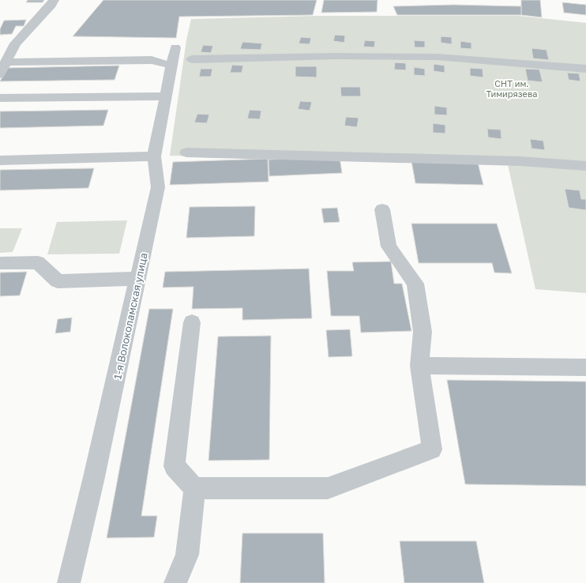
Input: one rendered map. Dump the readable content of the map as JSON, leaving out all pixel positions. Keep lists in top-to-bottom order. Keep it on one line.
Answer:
{"streets":{"street":["1-я Волоколамская улица"]},"parks":["СНТ им. Тимирязева"]}
